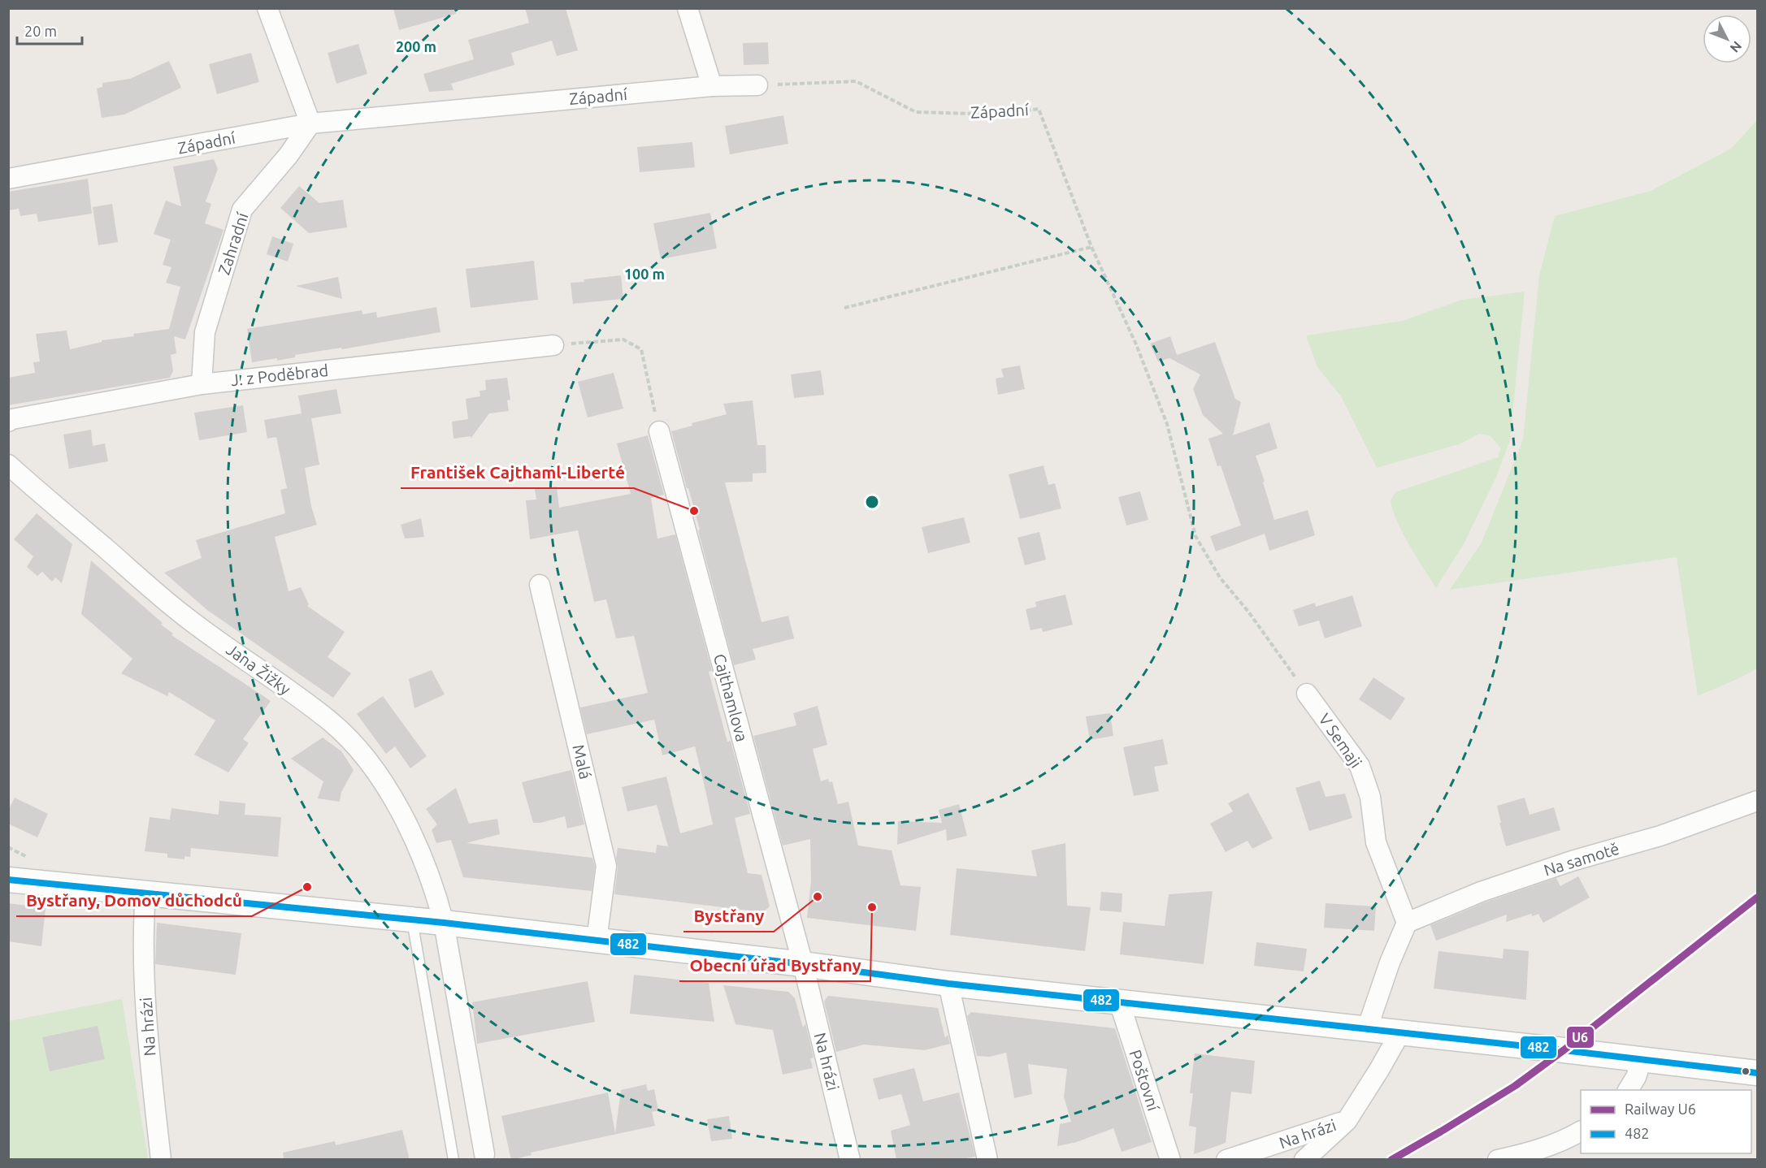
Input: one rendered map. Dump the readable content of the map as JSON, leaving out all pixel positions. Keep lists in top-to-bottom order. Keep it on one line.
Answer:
{"streets":{"street":["Západní","Zahradní","J. z Poděbrad","Jana Žižky","Cajthamlova","V Semaji","Malá","Na samotě","Na hrázi","Poštovní"]},"crossings":[["Západní","Zahradní"],["Zahradní","J. z Poděbrad"],["Cajthamlova","Na hrázi"],["V Semaji","Na samotě"]],"places":["František Cajthaml-Liberté","Bystřany, Domov důchodců","Bystřany","Obecní úřad Bystřany"],"lines":["transit line 482","rail line U6"],"legend":["Railway U6","482"],"scale_bar":"20 m","north":"bottom right","rings":["200 m","100 m"]}
